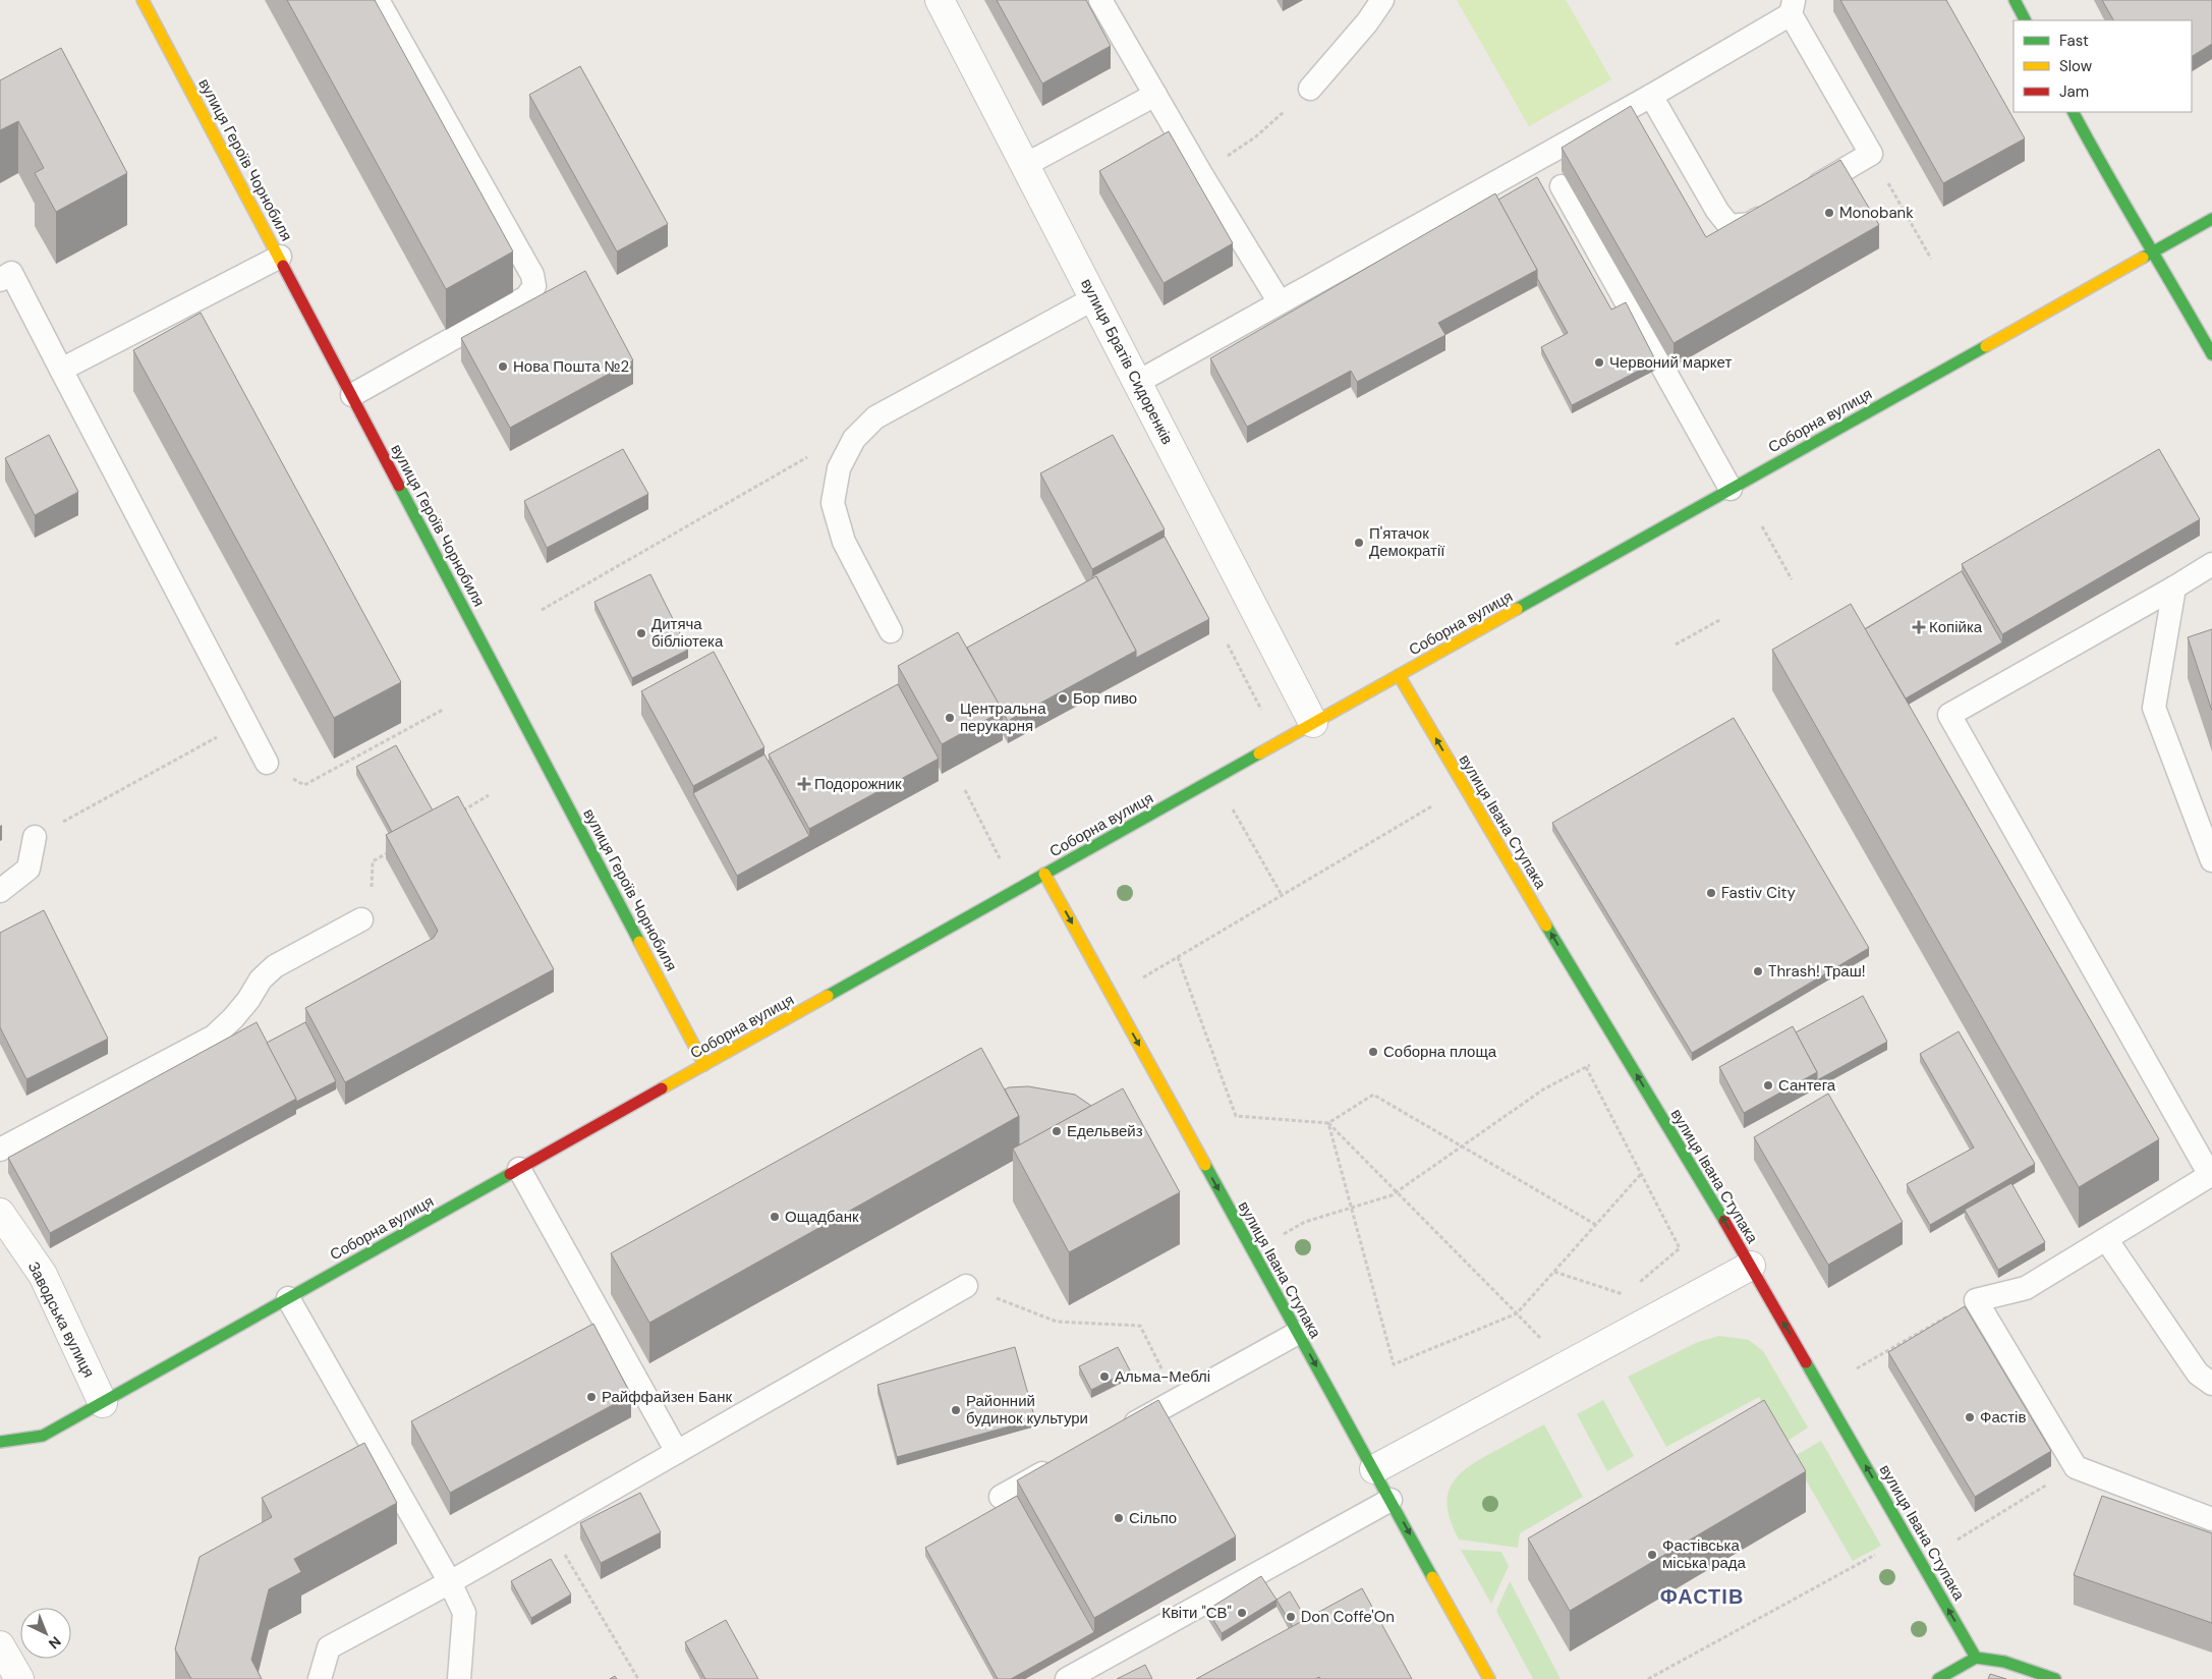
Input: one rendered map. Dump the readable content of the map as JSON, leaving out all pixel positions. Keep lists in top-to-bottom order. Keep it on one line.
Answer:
{"streets":{"main road":["вулиця Героїв Чорнобиля","Соборна вулиця","вулиця Івана Ступака"],"street":["вулиця Братів Сидоренків","Заводська вулиця"]},"crossings":[["вулиця Героїв Чорнобиля","Соборна вулиця"],["вулиця Братів Сидоренків","Соборна вулиця"],["Соборна вулиця","вулиця Івана Ступака"],["Соборна вулиця","Заводська вулиця"]],"districts":["ФАСТІВ"],"places":{"other":["Monobank","Червоний маркет","Нова Пошта №2","П'ятачок Демократії","Дитяча бібліотека","Бор пиво","Центральна перукарня","Fastiv City","Thrash! Траш!","Соборна площа","Сантега","Едельвейз","Ощадбанк","Альма-Меблі","Райффайзен Банк","Районний будинок культури","Фастів","Сільпо","Фастівська міська рада","Квіти \"СВ\"","Don Coffe'On"],"health":["Копійка","Подорожник"]},"legend":["Fast","Slow","Jam"],"north":"bottom right"}
